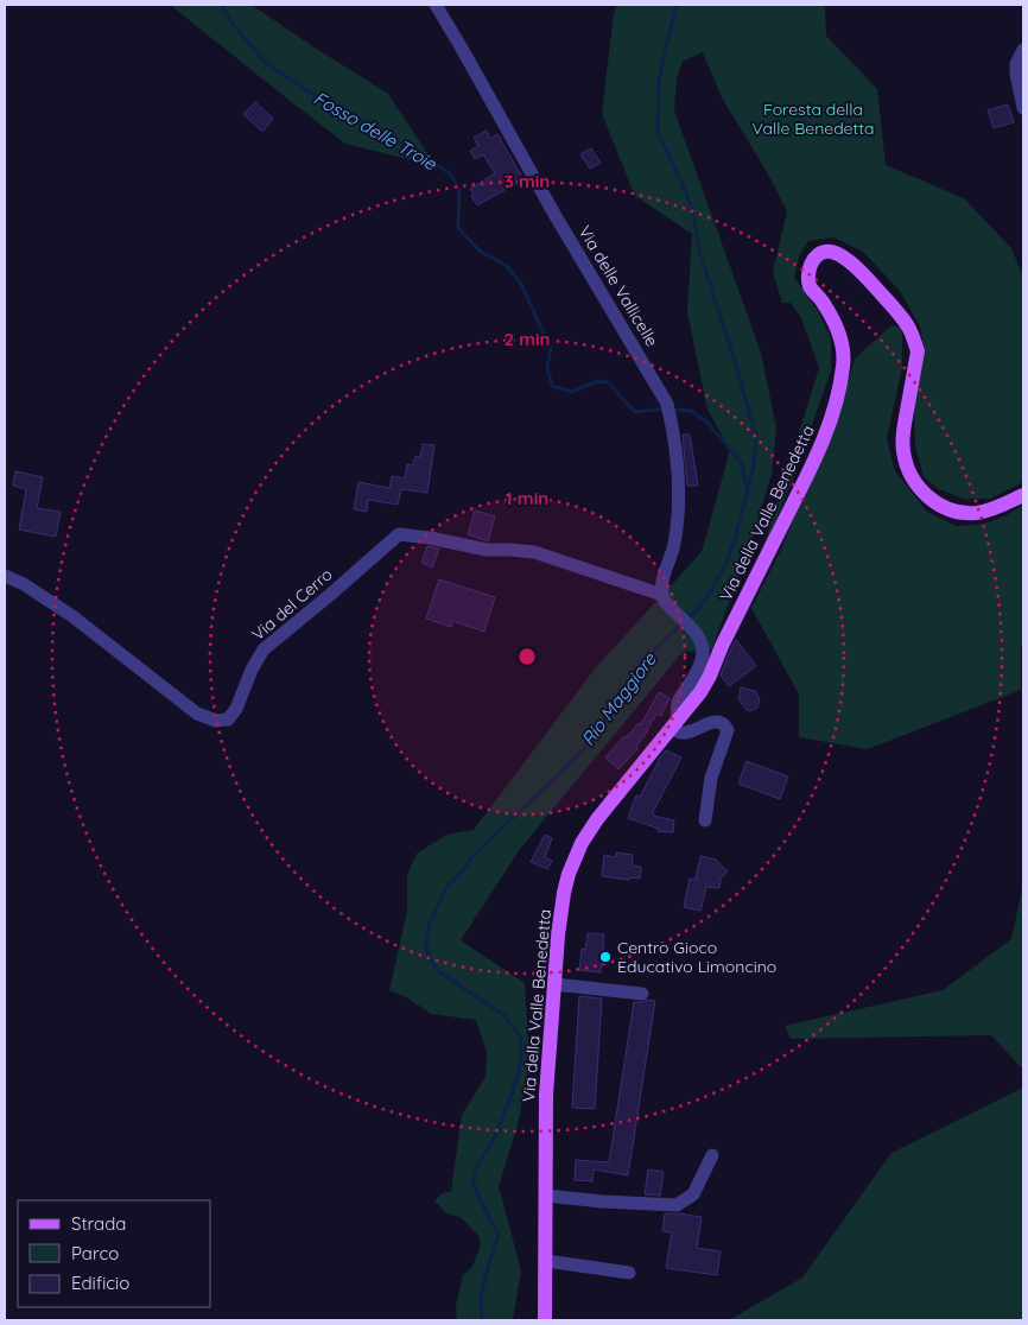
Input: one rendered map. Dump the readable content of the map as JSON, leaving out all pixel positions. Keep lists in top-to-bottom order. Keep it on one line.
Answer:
{"streets":{"main road":["Via della Valle Benedetta"],"street":["Via delle Vallicelle","Via del Cerro"]},"crossings":[["Via delle Vallicelle","Via del Cerro"]],"water":["Fosso delle Troie","Rio Maggiore"],"parks":["Foresta della Valle Benedetta"],"places":["Centro Gioco Educativo Limoncino"],"legend":["Strada","Parco","Edificio"],"rings":["3 min","2 min","1 min"]}
